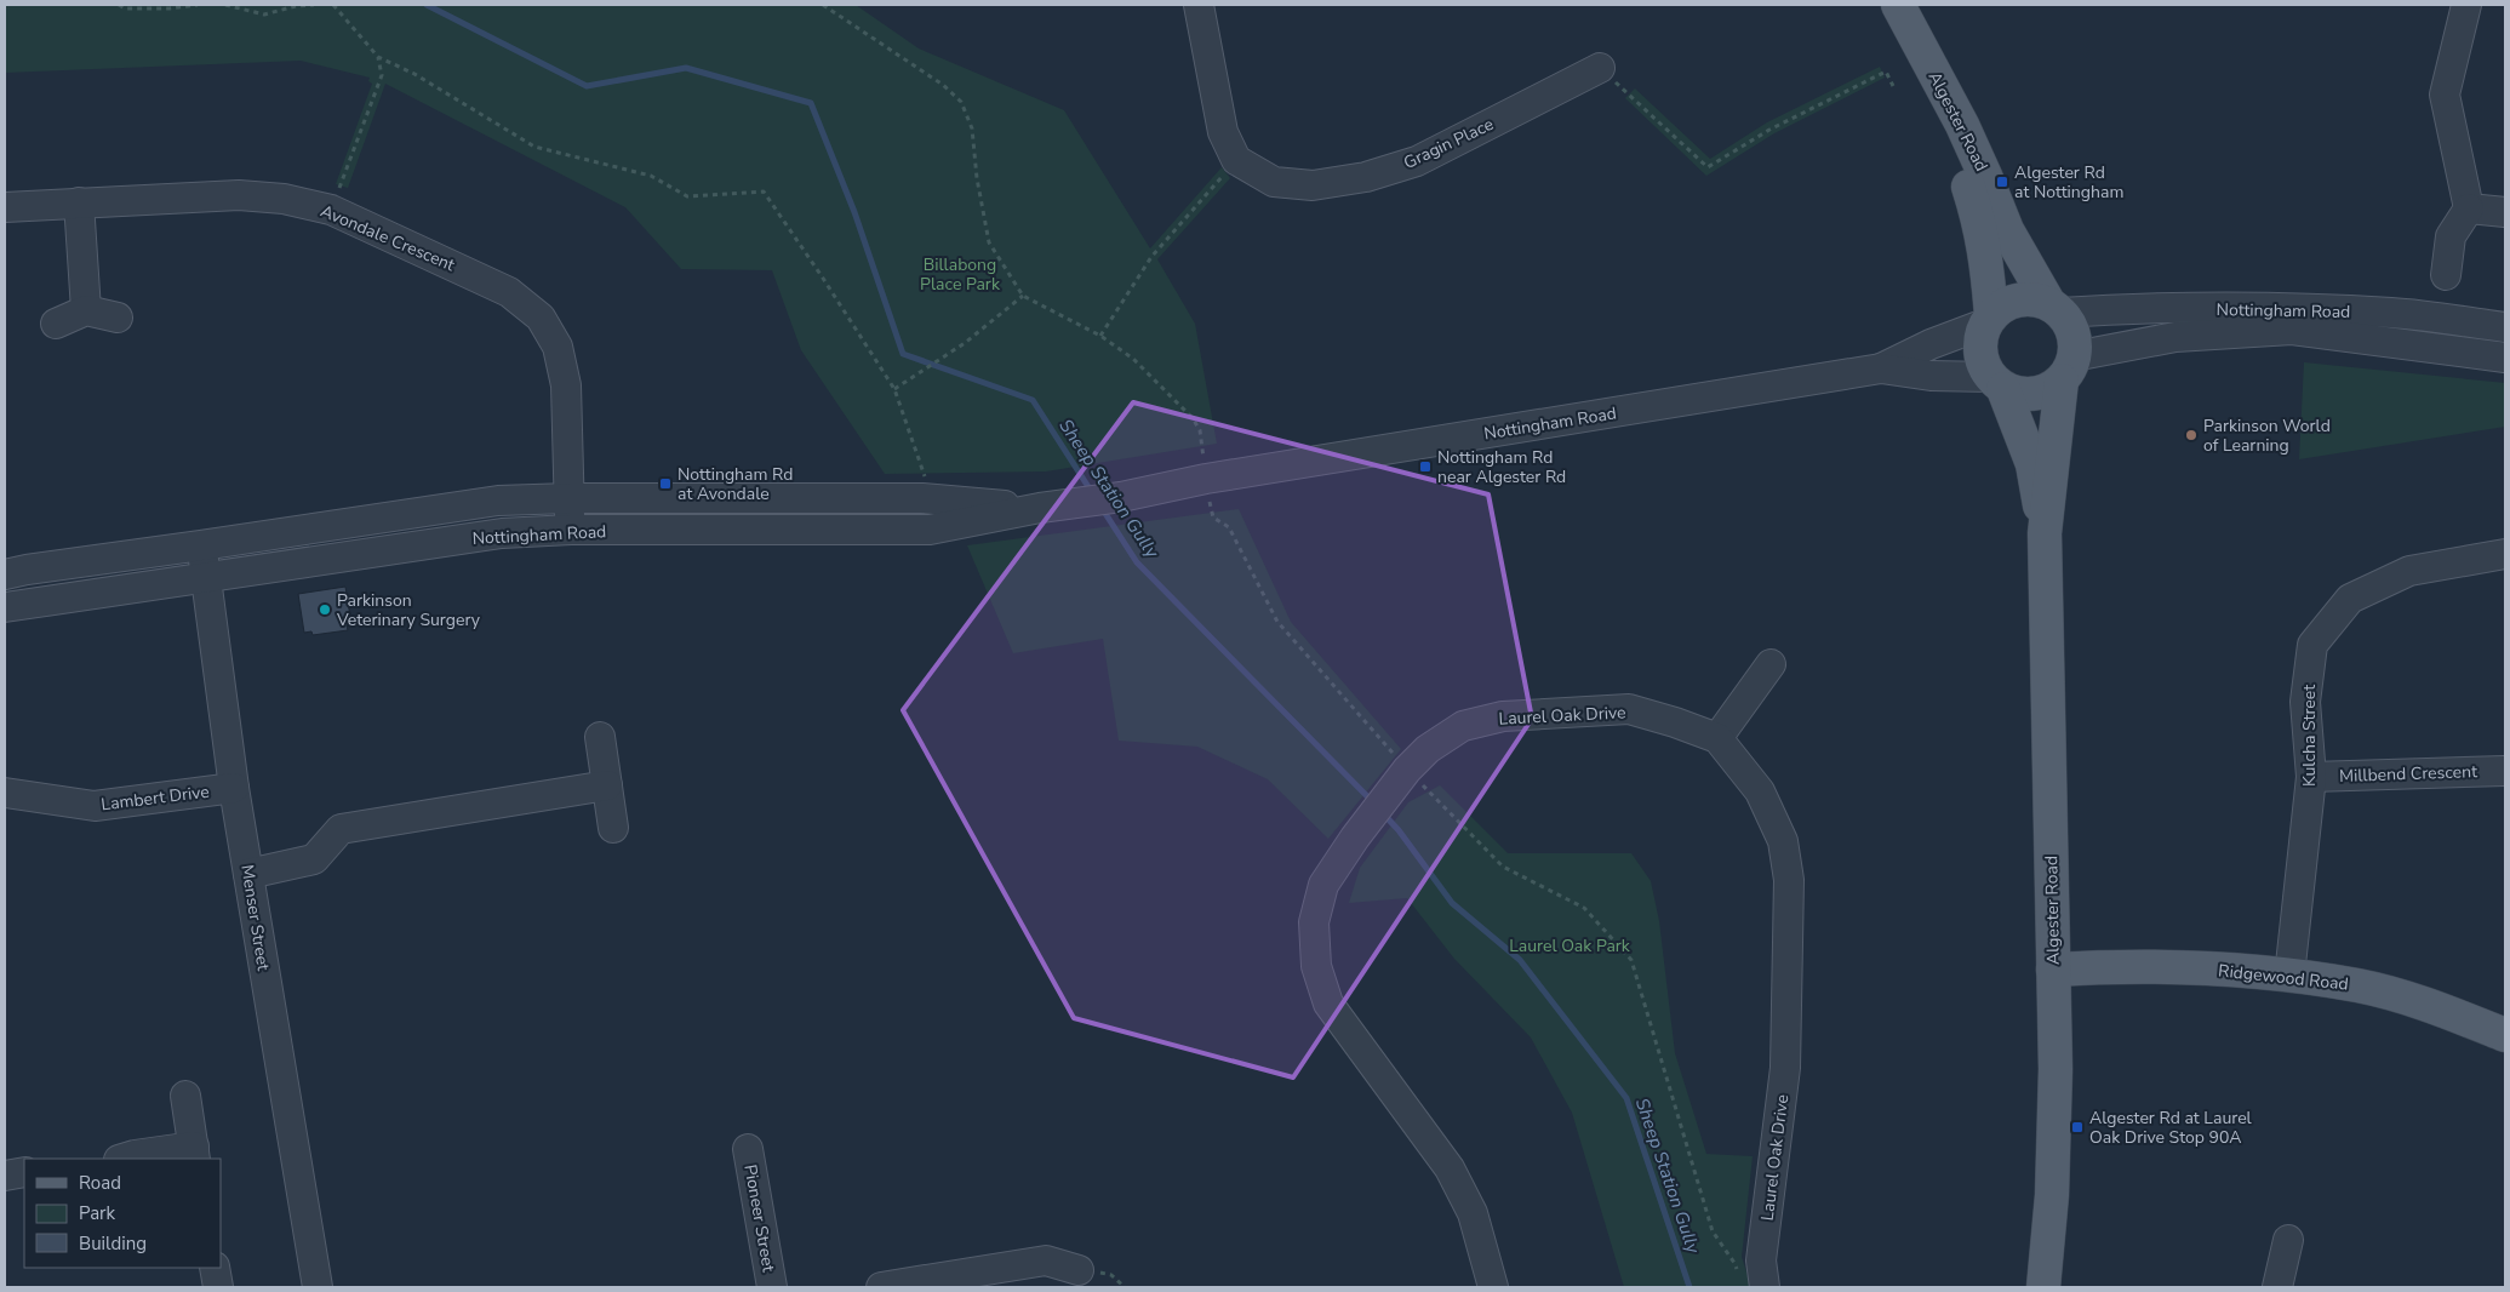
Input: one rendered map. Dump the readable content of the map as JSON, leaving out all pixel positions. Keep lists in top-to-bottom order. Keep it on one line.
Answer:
{"streets":{"main road":["Algester Road","Ridgewood Road"],"street":["Gragin Place","Avondale Crescent","Nottingham Road","Laurel Oak Drive","Kulcha Street","Millbend Crescent","Lambert Drive","Menser Street","Pioneer Street"]},"crossings":[["Algester Road","Nottingham Road"],["Algester Road","Ridgewood Road"],["Avondale Crescent","Nottingham Road"],["Nottingham Road","Menser Street"],["Kulcha Street","Millbend Crescent"],["Kulcha Street","Ridgewood Road"],["Lambert Drive","Menser Street"]],"water":["Sheep Station Gully"],"parks":["Billabong Place Park","Laurel Oak Park"],"places":{"transit":["Algester Rd at Nottingham","Nottingham Rd near Algester Rd","Nottingham Rd at Avondale","Algester Rd at Laurel Oak Drive Stop 90A"],"other":["Parkinson World of Learning","Parkinson Veterinary Surgery"]},"legend":["Road","Park","Building"]}
